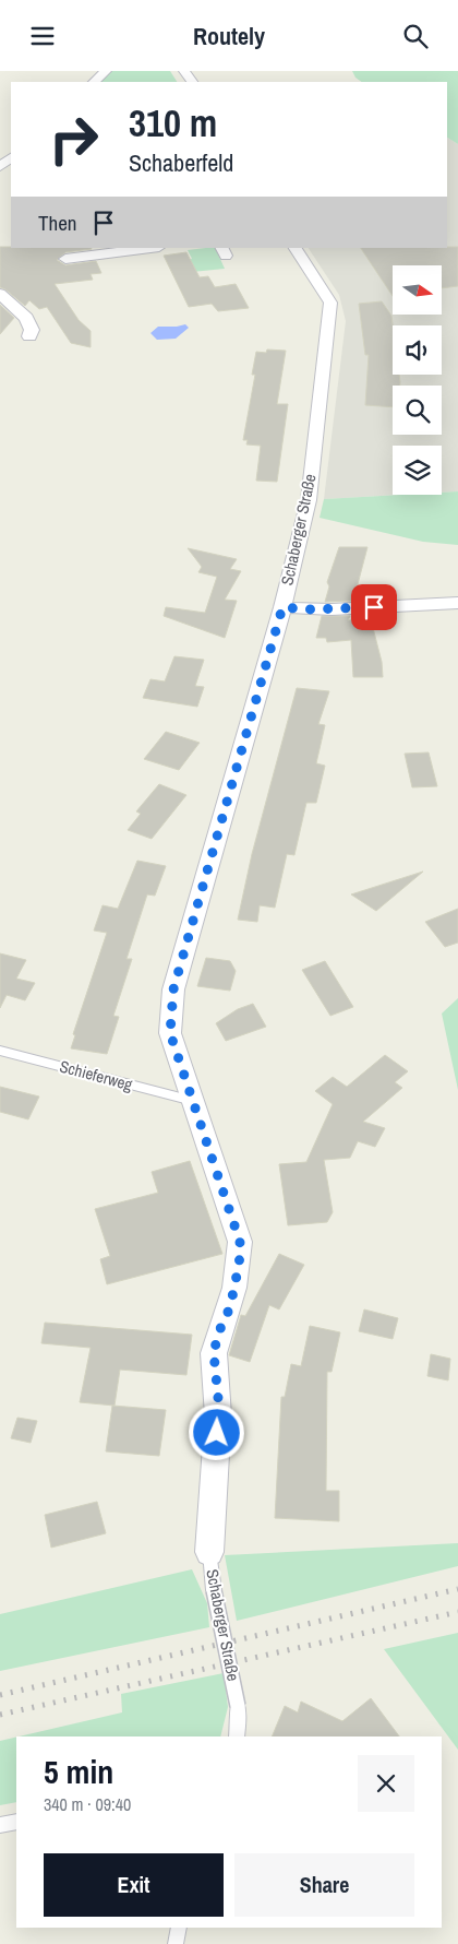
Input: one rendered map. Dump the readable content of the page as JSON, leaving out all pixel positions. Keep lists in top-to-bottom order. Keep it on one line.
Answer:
{"streets":{"street":["Schaberger Straße"],"lane":["Schieferweg"]},"crossings":[["Schaberger Straße","Schieferweg"]],"north":"right","page":{"header":"Routely","turn":["310 m","Schaberfeld"],"then":"Then","heading":["5 min","340 m · 09:40"],"buttons":["Exit","Share"]}}
